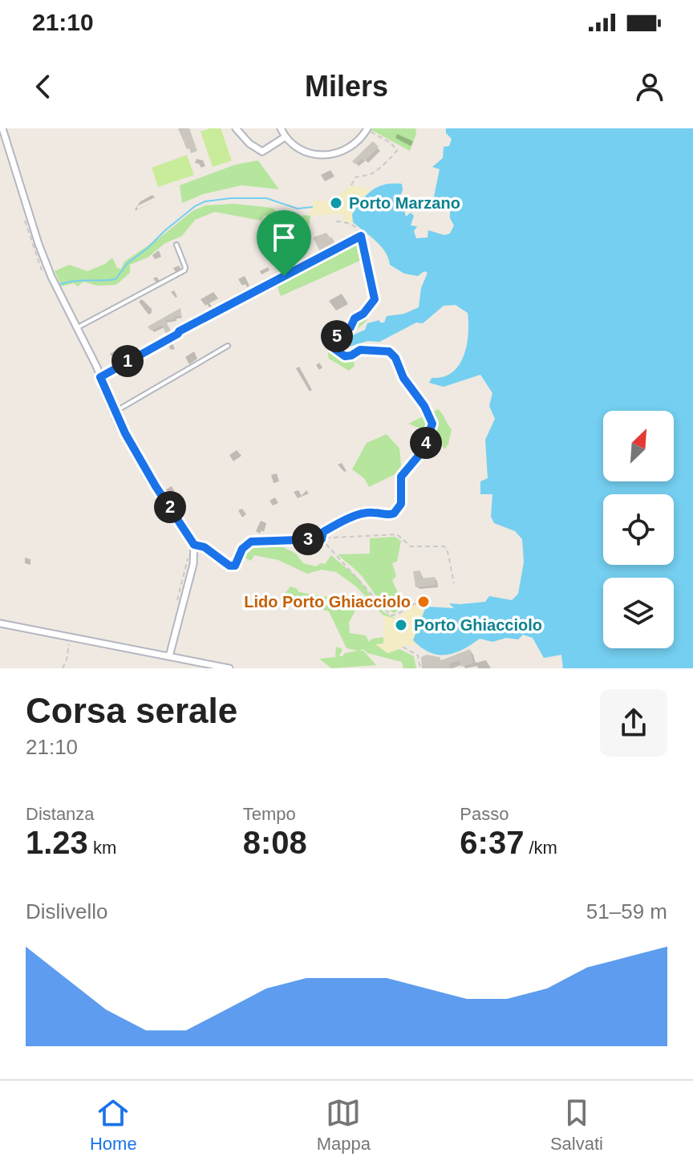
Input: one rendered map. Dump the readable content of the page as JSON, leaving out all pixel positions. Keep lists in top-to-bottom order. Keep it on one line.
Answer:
{"places":["Porto Marzano","Lido Porto Ghiacciolo","Porto Ghiacciolo"],"north":"top right","page":{"status":"21:10","header":"Milers","pins":["5","1","4","2","3"],"heading":["Corsa serale","21:10"],"stats":[["Distanza","1.23 km"],["Tempo","8:08"],["Passo","6:37 /km"]],"chart":["Dislivello","51–59 m"],"tabs":["Home","Mappa","Salvati"]}}
